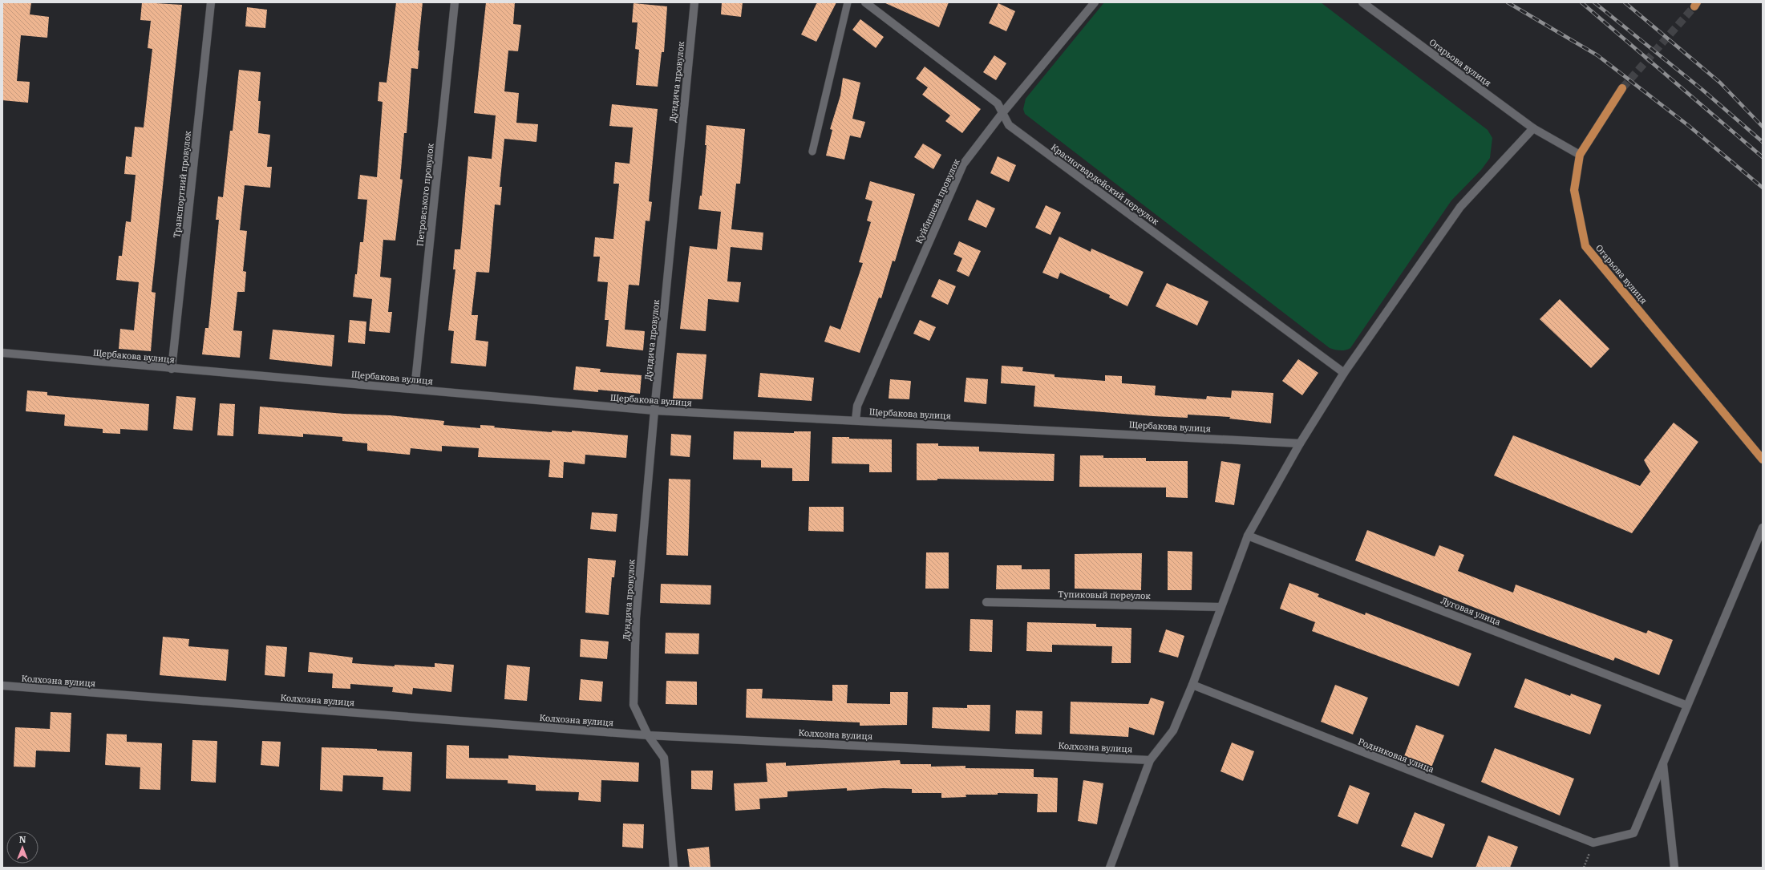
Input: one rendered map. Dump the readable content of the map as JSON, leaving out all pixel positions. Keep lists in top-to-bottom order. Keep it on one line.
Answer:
{"streets":{"main road":["Огарьова вулиця"],"street":["Дундича провулок","Транспортний провулок","Красногвардейский переулок","Петровського провулок","Куйбишева провулок","Щербакова вулиця","Тупиковый переулок","Луговая улица","Колхозна вулиця","Родниковая улица"]},"crossings":[["Дундича провулок","Щербакова вулиця"],["Дундича провулок","Колхозна вулиця"],["Транспортний провулок","Щербакова вулиця"],["Красногвардейский переулок","Куйбишева провулок"],["Петровського провулок","Щербакова вулиця"],["Куйбишева провулок","Щербакова вулиця"]],"north":"top"}
